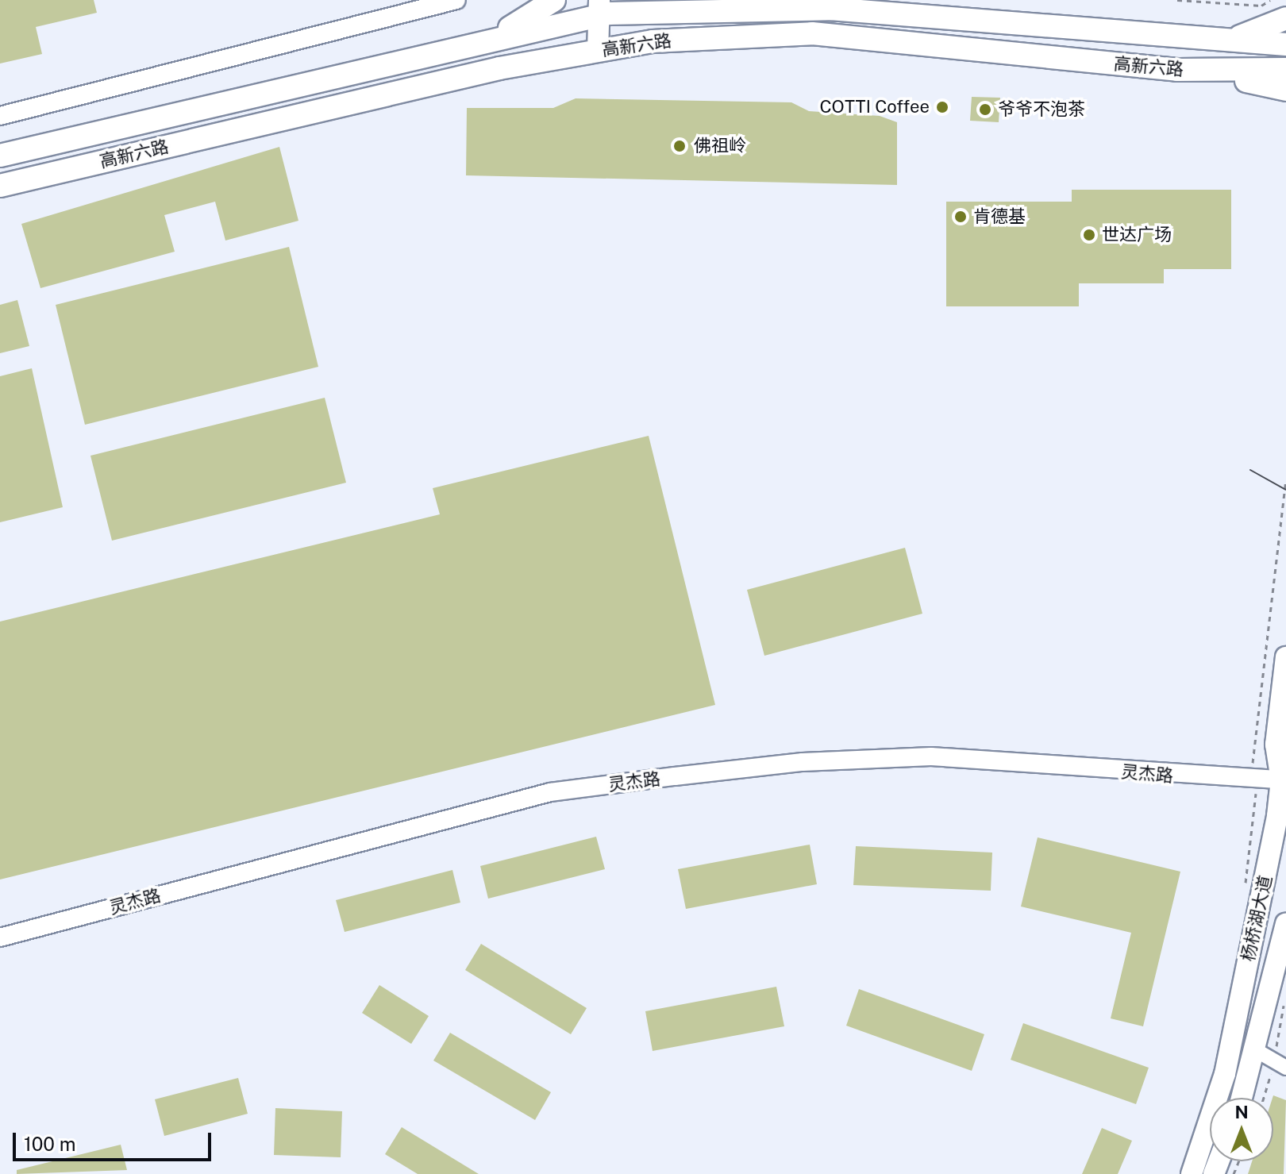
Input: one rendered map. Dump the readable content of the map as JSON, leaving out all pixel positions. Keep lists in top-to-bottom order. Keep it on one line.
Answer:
{"streets":{"main road":["高新六路","杨桥湖大道"],"street":["灵杰路"]},"crossings":[["灵杰路","杨桥湖大道"]],"places":["COTTI Coffee","爷爷不泡茶","佛祖岭","肯德基","世达广场"],"scale_bar":"100 m","north":"top"}
